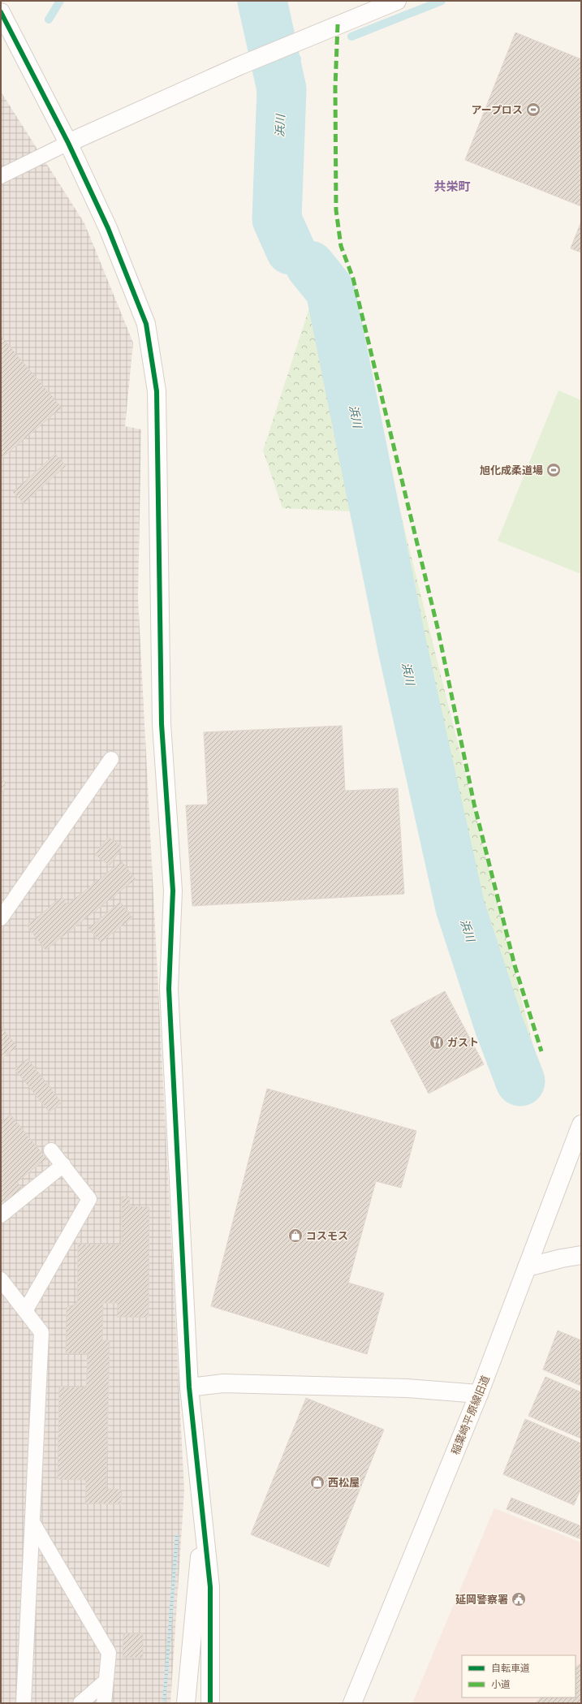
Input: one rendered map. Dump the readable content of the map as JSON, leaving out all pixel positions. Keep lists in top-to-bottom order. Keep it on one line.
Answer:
{"streets":{"street":["稲葉崎平原線旧道"]},"districts":["共栄町"],"water":["浜川"],"places":{"sports":["アープロス","旭化成柔道場"],"restaurant":["ガスト"],"shop":["コスモス","西松屋"],"public building":["延岡警察署"]},"legend":["自転車道","小道"]}
